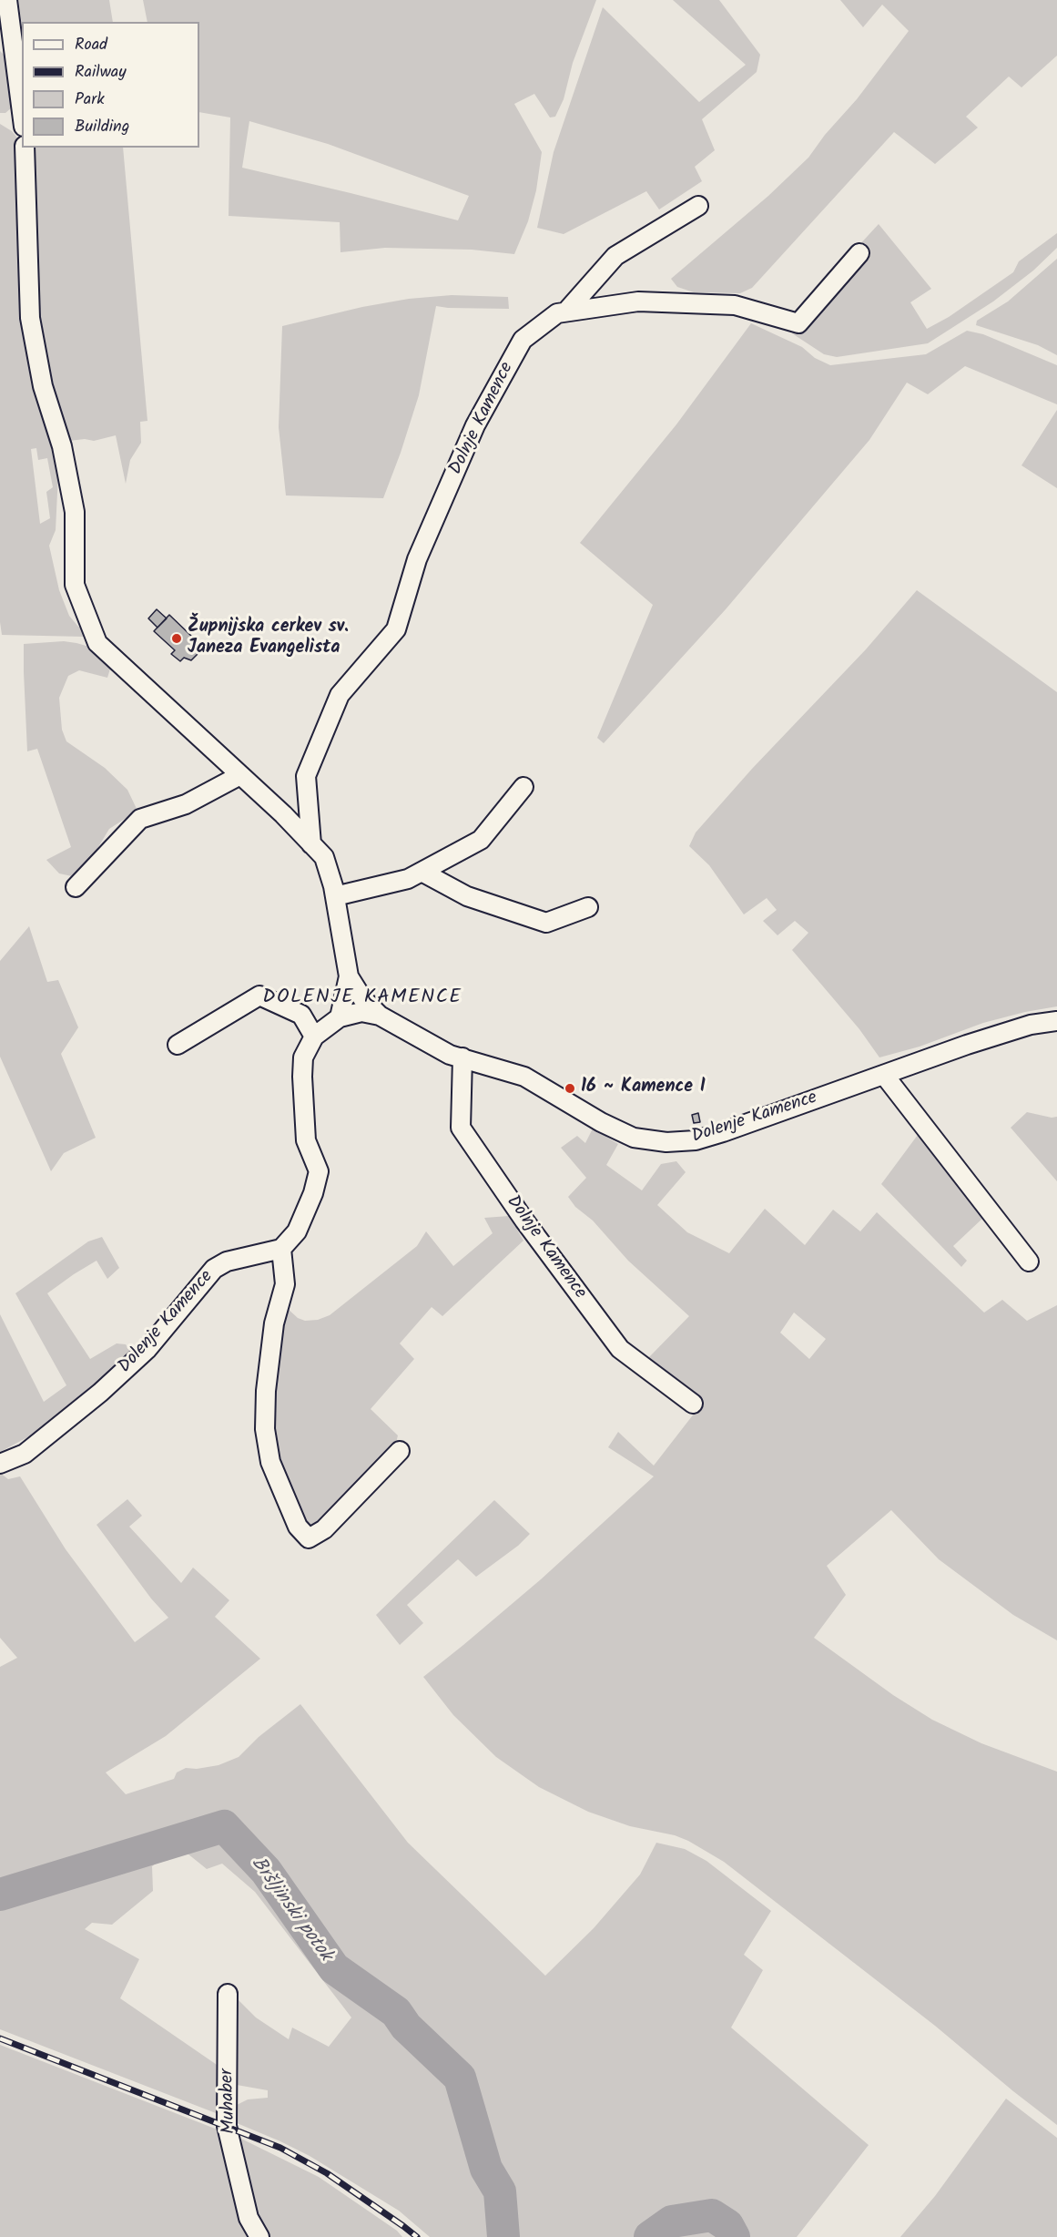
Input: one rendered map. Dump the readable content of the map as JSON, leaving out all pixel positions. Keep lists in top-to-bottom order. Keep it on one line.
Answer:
{"streets":{"street":["Dolnje Kamence","Dolenje Kamence","Muhaber"]},"crossings":[["Dolnje Kamence","Dolenje Kamence"]],"districts":["DOLENJE KAMENCE"],"water":["Bršljinski potok"],"places":["Župnijska cerkev sv. Janeza Evangelista","16 ~ Kamence I"],"legend":["Road","Railway","Park","Building"]}
